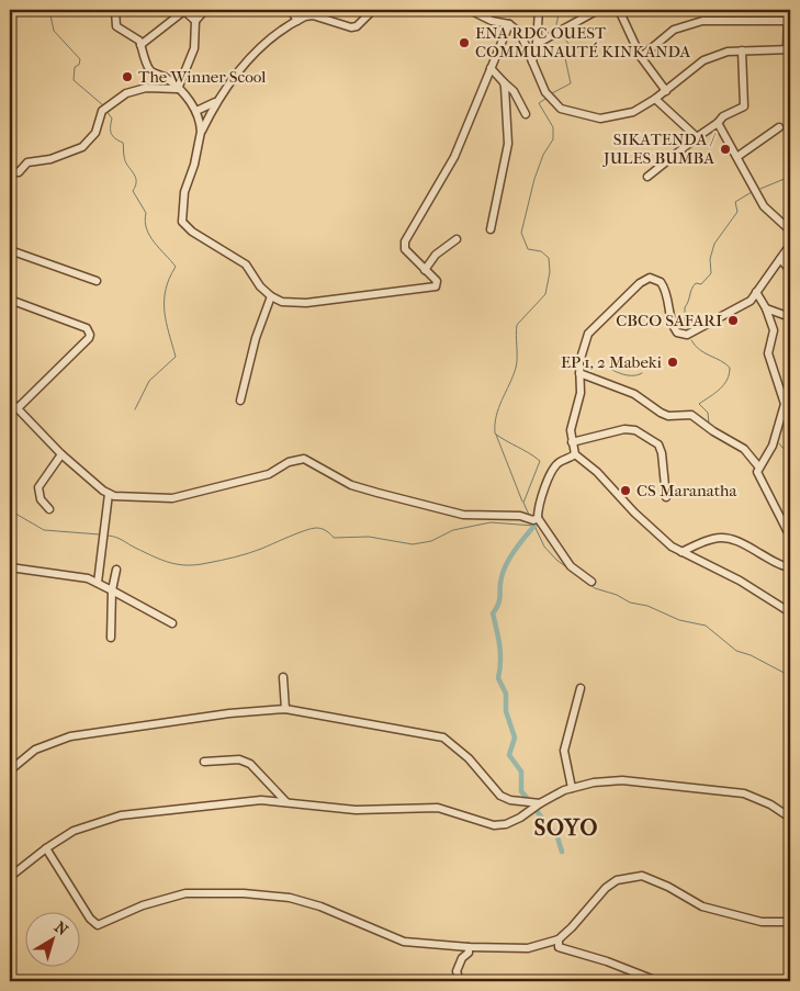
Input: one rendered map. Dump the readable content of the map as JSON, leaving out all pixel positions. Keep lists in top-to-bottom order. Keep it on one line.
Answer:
{"districts":["SOYO"],"places":["ENA RDC OUEST COMMUNAUTÉ KINKANDA","The Winner Scool","SIKATENDA / JULES BUMBA","CBCO SAFARI","EP 1, 2 Mabeki","CS Maranatha"],"north":"top right"}
